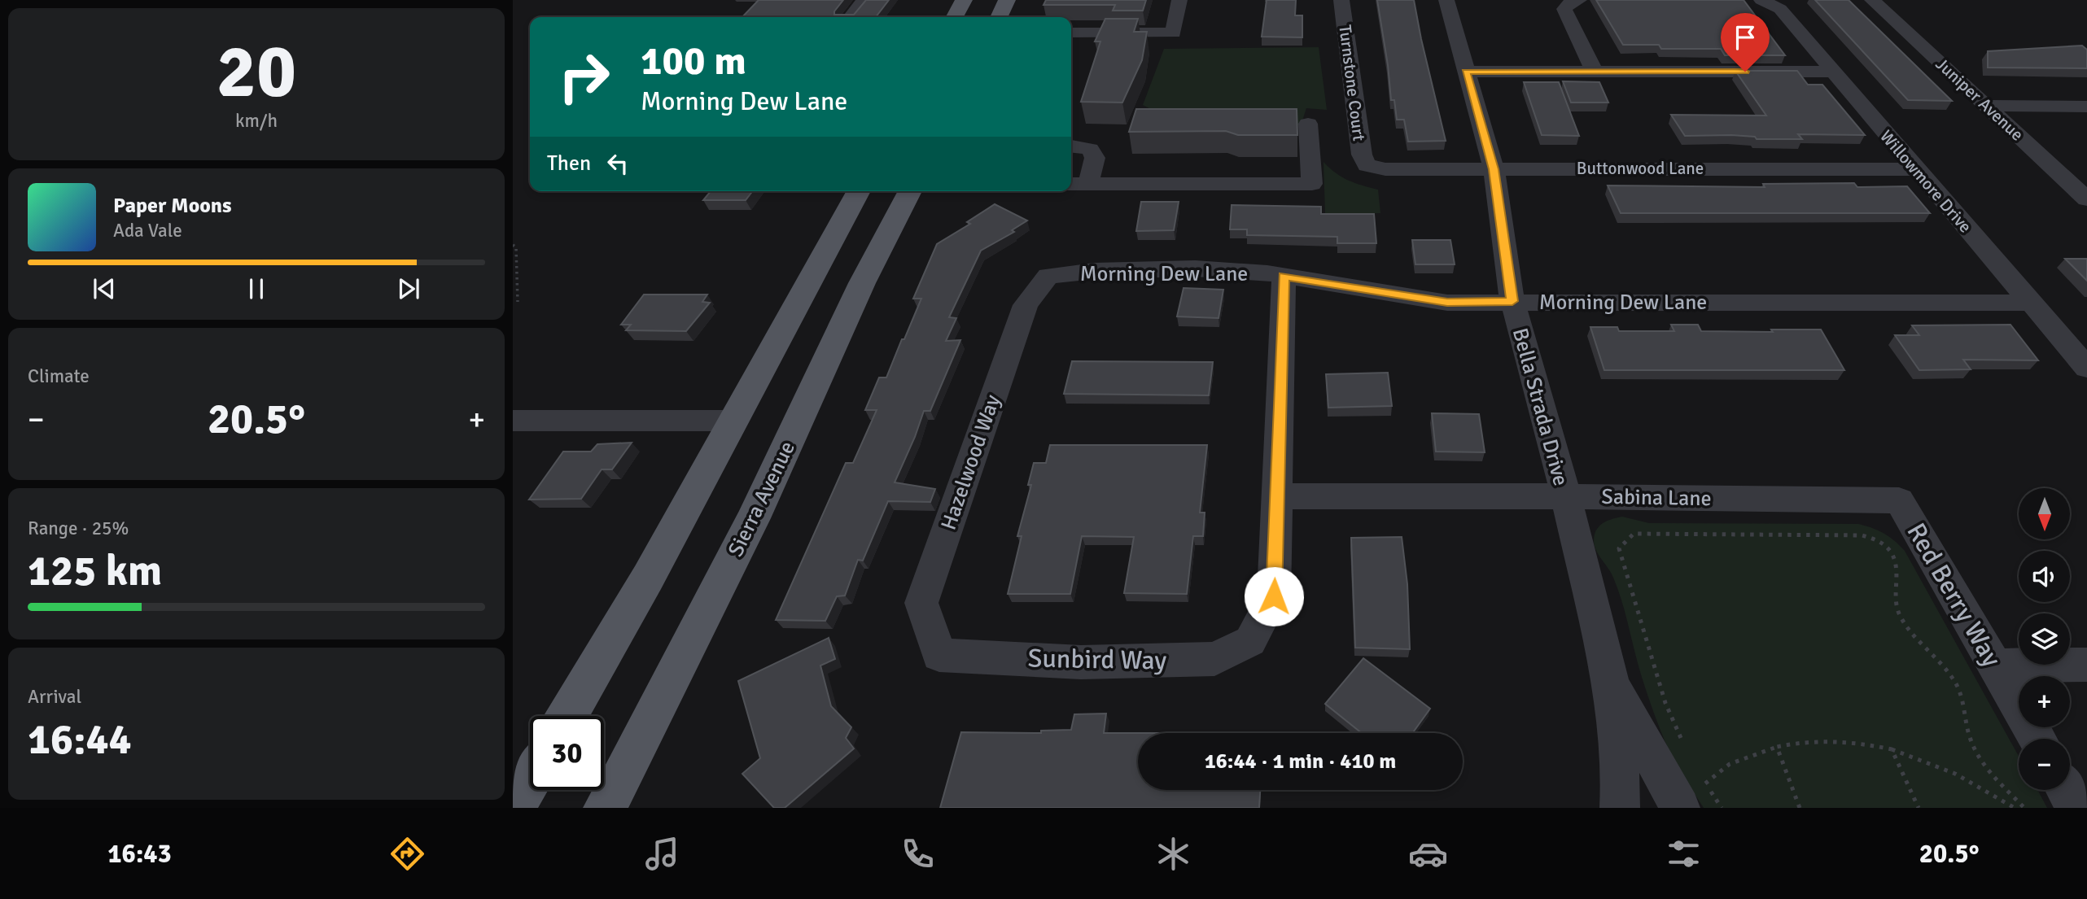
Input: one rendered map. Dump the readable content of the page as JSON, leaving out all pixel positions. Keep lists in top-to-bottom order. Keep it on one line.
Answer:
{"streets":{"main road":["Sierra Avenue"],"street":["Turnstone Court","Juniper Avenue","Buttonwood Lane","Willowmore Drive","Morning Dew Lane","Bella Strada Drive","Hazelwood Way","Sabina Lane","Red Berry Way","Sunbird Way"]},"crossings":[["Turnstone Court","Buttonwood Lane"],["Buttonwood Lane","Willowmore Drive"],["Buttonwood Lane","Bella Strada Drive"],["Willowmore Drive","Morning Dew Lane"],["Morning Dew Lane","Bella Strada Drive"],["Morning Dew Lane","Hazelwood Way"],["Bella Strada Drive","Sabina Lane"],["Hazelwood Way","Sunbird Way"],["Sabina Lane","Red Berry Way"],["Sabina Lane","Sunbird Way"]],"north":"bottom","page":{"tile":[["20","km/h"],"Climate",["Range · 25%","125 km"],["Arrival","16:44"]],"turn":["100 m","Morning Dew Lane"],"then":"Then","song":["Paper Moons","Ada Vale"],"heat":["−","20.5°","+"],"map_buttons":["+","−"],"limit":"30","trip":"16:44 · 1 min · 410 m","tabs":["16:43","20.5°"]}}
